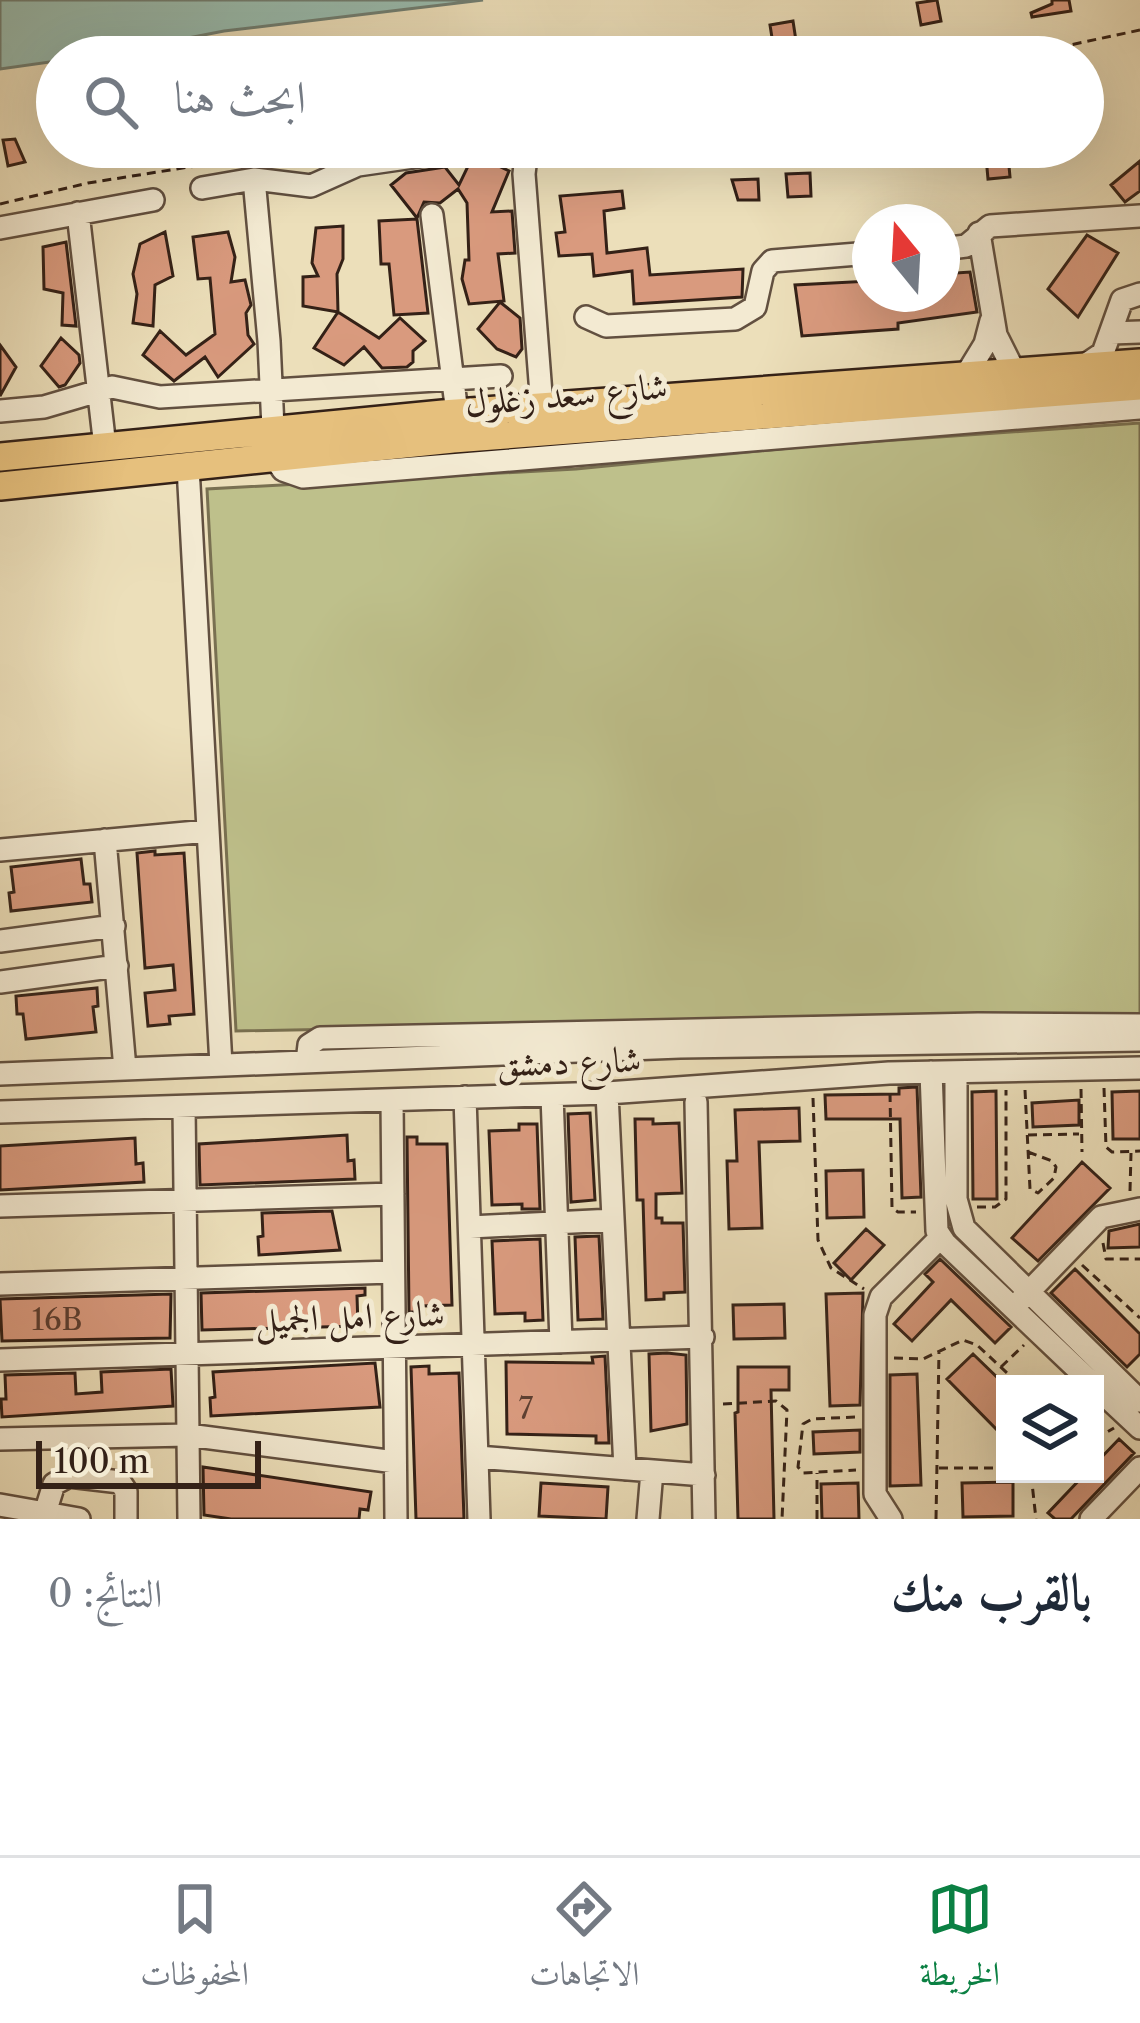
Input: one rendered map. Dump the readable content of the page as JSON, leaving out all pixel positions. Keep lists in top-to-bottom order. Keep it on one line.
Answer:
{"streets":{"main road":["شارع سعد زغلول"],"street":["شارع دمشق","شارع امل الجميل"]},"house_numbers":["16B","7"],"scale_bar":"100 m","north":"top","page":{"search":"ابحث هنا","scale":"100 m","heading":["بالقرب منك","النتائج: 0"],"nav":["الخريطة","الاتجاهات","المحفوظات"]}}
